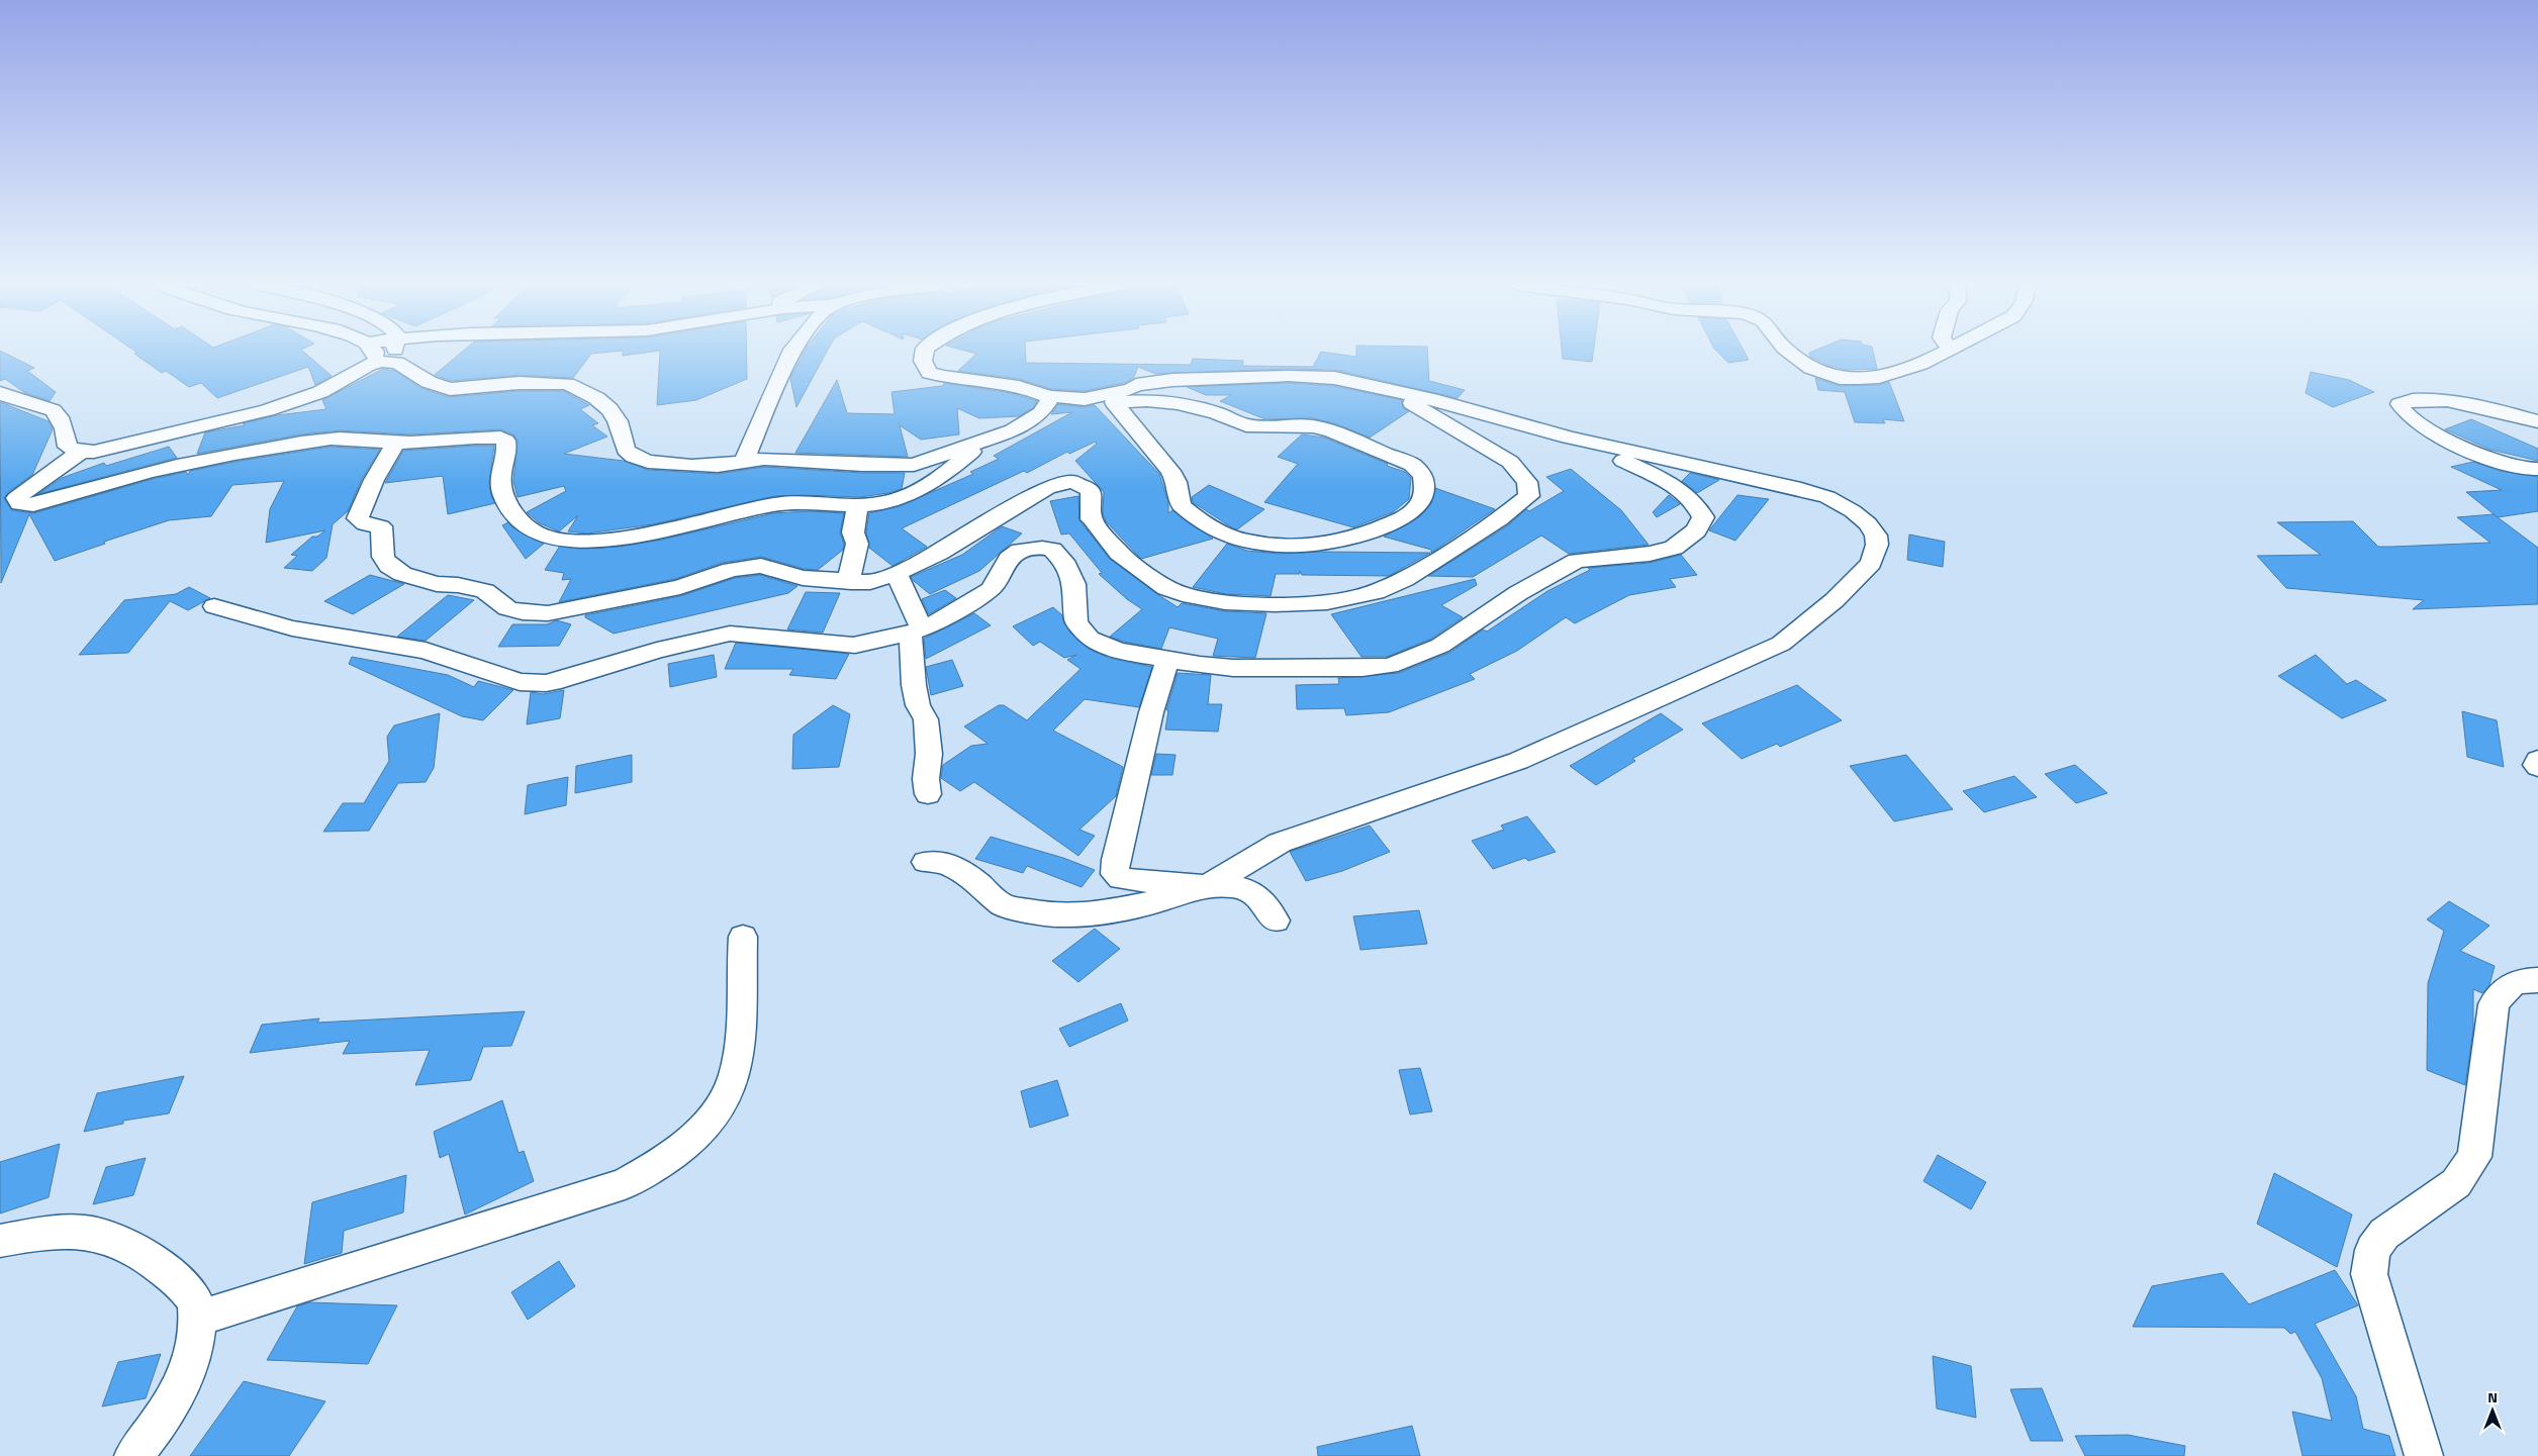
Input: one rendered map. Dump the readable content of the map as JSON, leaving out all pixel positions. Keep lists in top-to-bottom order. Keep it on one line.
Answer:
{"north":"top"}
